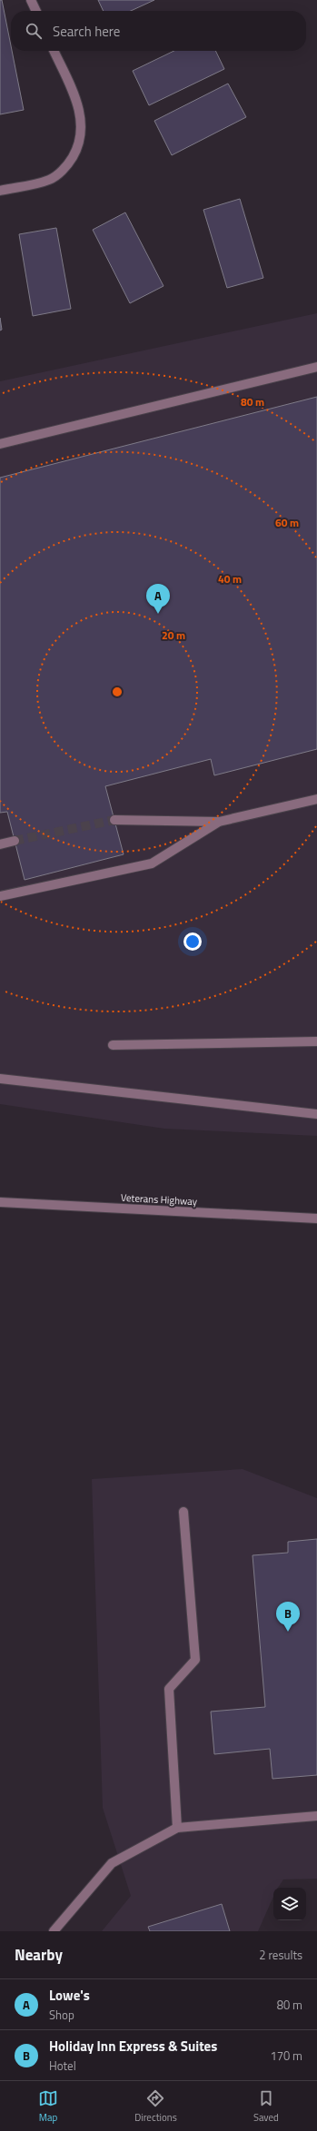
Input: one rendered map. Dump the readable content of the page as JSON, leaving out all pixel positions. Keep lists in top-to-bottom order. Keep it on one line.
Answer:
{"streets":{"street":["Veterans Highway"]},"page":{"search":"Search here","pins":["A","B"],"heading":["Nearby","2 results"],"list":[{"mark":"A","name":"Lowe's","note":"Shop","value":"80 m"},{"mark":"B","name":"Holiday Inn Express & Suites","note":"Hotel","value":"170 m"}],"nav":["Map","Directions","Saved"]},"rings":["80 m","60 m","40 m","20 m"]}
